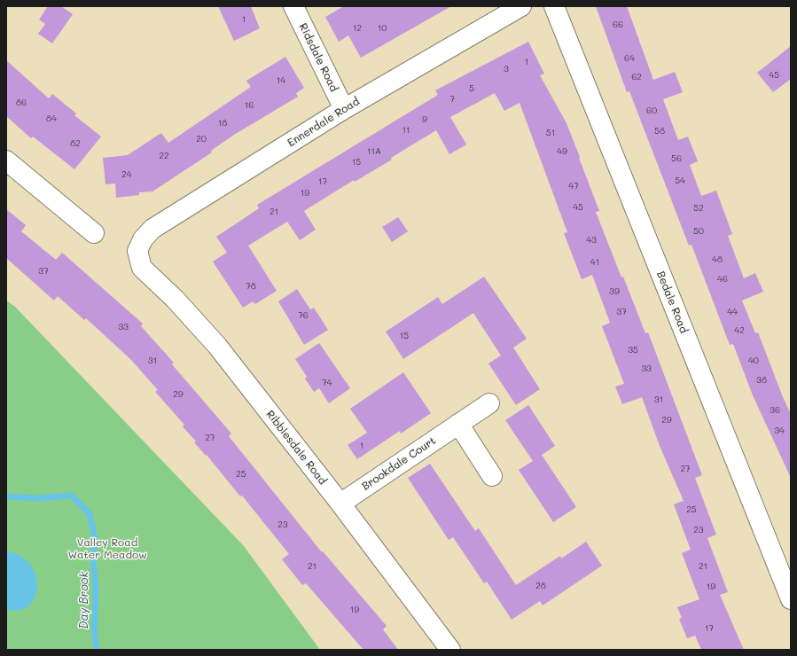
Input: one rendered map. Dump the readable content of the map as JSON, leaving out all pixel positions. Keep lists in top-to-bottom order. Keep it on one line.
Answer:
{"streets":{"street":["Ridsdale Road","Ennerdale Road","Bedale Road","Ribblesdale Road","Brookdale Court"]},"crossings":[["Ridsdale Road","Ennerdale Road"],["Ennerdale Road","Ribblesdale Road"],["Ribblesdale Road","Brookdale Court"]],"water":["Day Brook"],"parks":["Valley Road Water Meadow"],"house_numbers":["1","66","12","10","64","1","3","45","62","14","5","7","86","16","60","84","9","18","11","58","51","20","82","11A","49","22","56","15","24","54","17","47","19","45","52","21","50","43","48","41","37","46","78","39","37","44","76","33","42","15","35","31","40","33","38","74","29","31","36","29","34","27","1","27","25","25","23","23","21","21","28","19","19","17"]}
